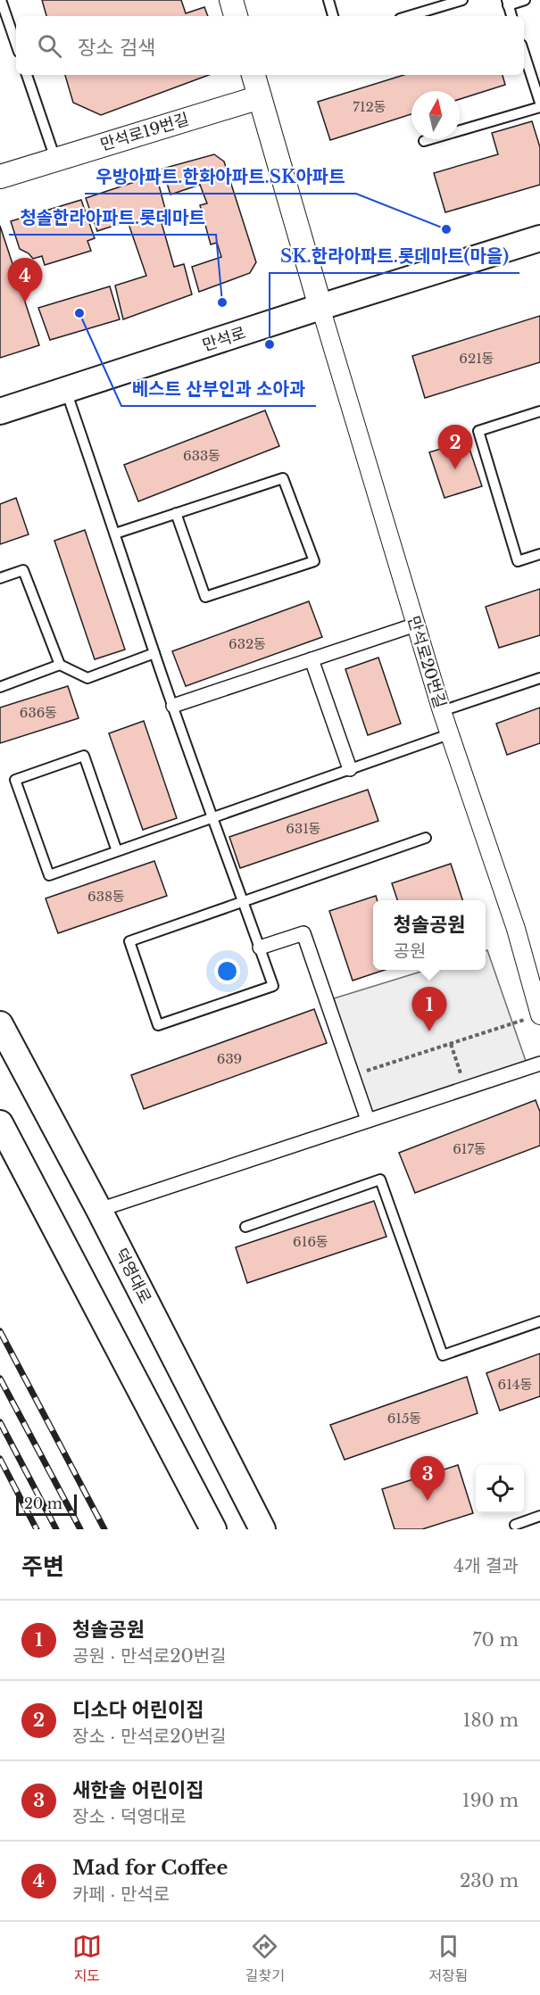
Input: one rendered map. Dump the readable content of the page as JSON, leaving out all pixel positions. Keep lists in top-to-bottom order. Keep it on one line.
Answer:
{"streets":{"main road":["만석로","덕영대로"],"street":["만석로19번길","만석로20번길"]},"crossings":[["만석로","만석로20번길"]],"places":["우방아파트.한화아파트.SK아파트","청솔한라아파트.롯데마트","베스트 산부인과 소아과","SK.한라아파트.롯데마트(마을)"],"house_numbers":["712동","621동","633동","632동","636동","631동","638동","639","617동","616동","614동","615동"],"scale_bar":"20 m","north":"top","page":{"search":"장소 검색","pins":["4","2","1","3"],"popup":["청솔공원","공원"],"scale":"20 m","heading":["주변","4개 결과"],"list":[{"mark":"1","name":"청솔공원","note":"공원 · 만석로20번길","value":"70 m"},{"mark":"2","name":"디소다 어린이집","note":"장소 · 만석로20번길","value":"180 m"},{"mark":"3","name":"새한솔 어린이집","note":"장소 · 덕영대로","value":"190 m"},{"mark":"4","name":"Mad for Coffee","note":"카페 · 만석로","value":"230 m"}],"nav":["지도","길찾기","저장됨"]}}
